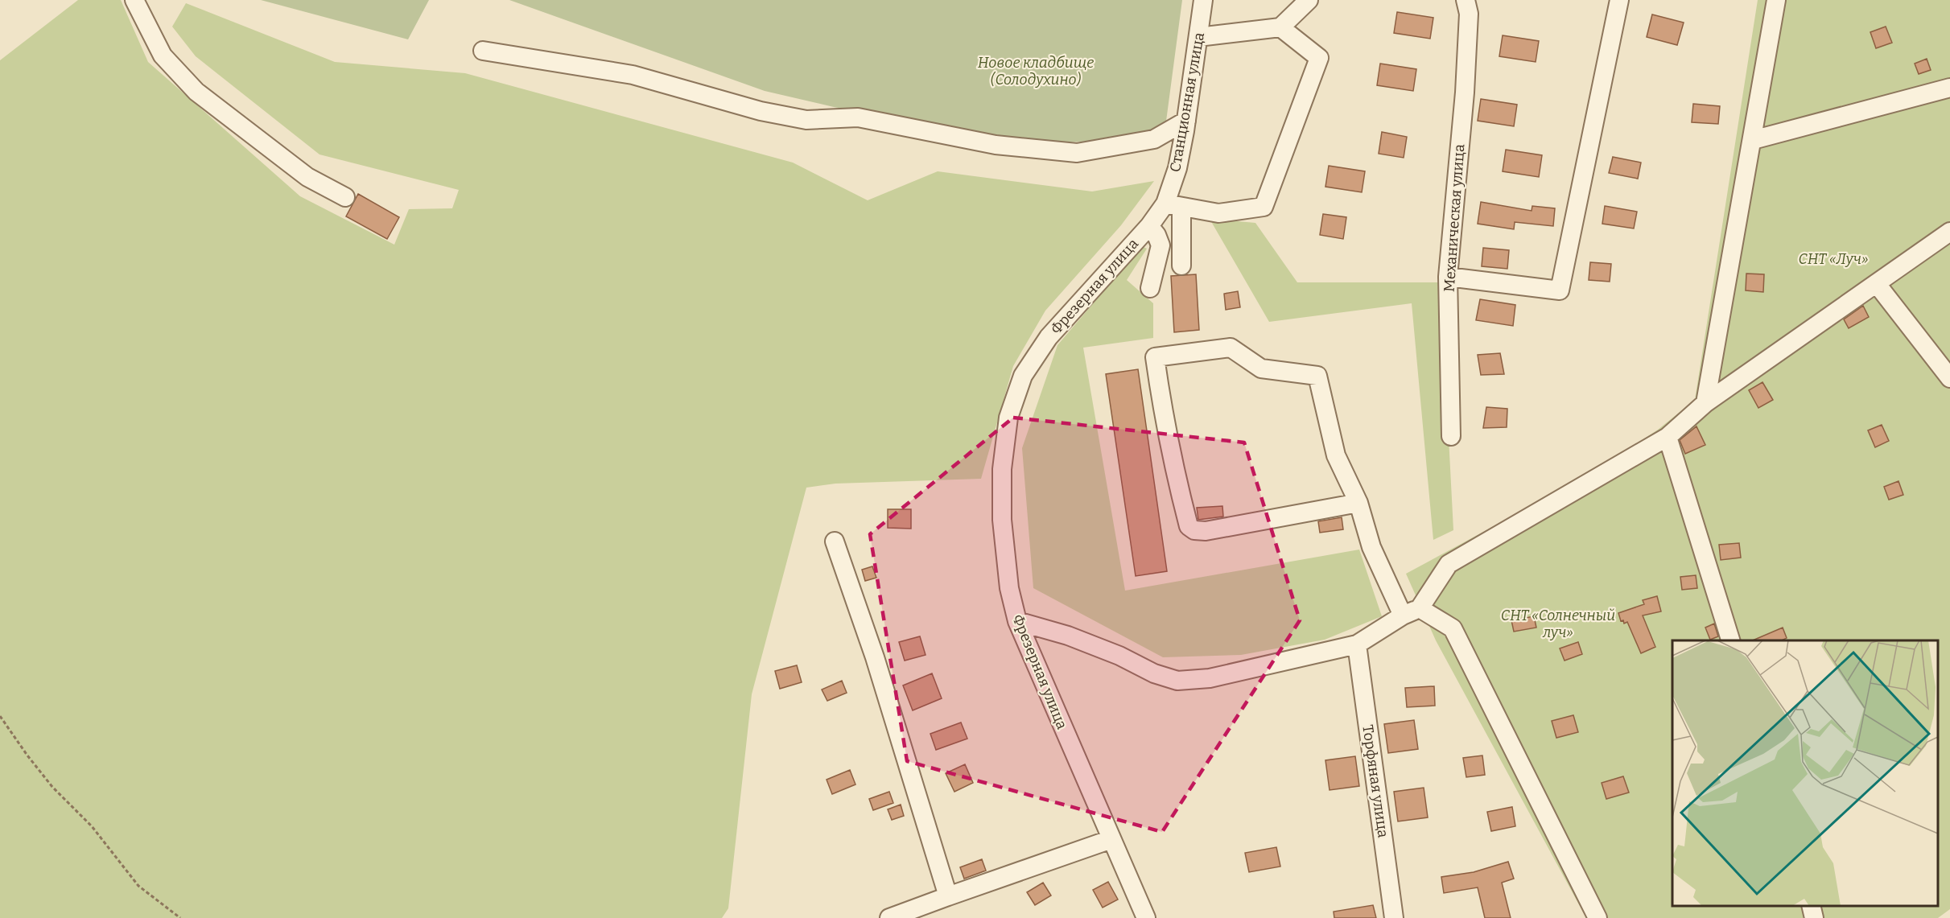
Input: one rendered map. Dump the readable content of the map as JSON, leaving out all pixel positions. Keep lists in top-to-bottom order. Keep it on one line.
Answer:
{"streets":{"street":["Станционная улица","Механическая улица","Фрезерная улица","Торфяная улица"]},"crossings":[["Станционная улица","Фрезерная улица"]],"parks":["Новое кладбище (Солодухино)","СНТ «Луч»","СНТ «Солнечный луч»"]}
